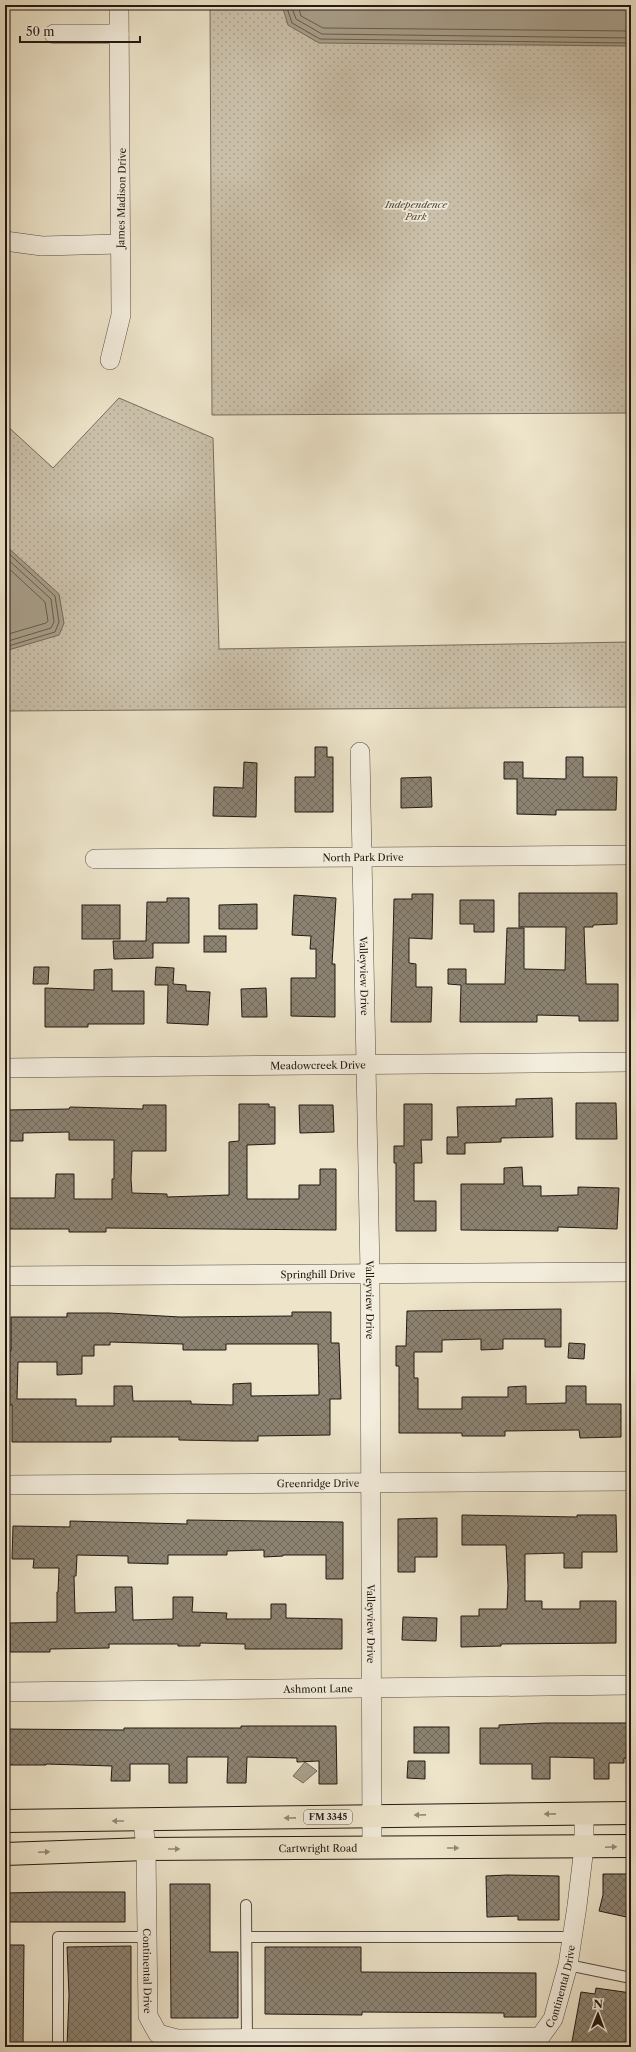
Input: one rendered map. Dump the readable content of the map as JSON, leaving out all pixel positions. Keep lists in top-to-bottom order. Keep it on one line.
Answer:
{"streets":{"main road":["FM 3345","Cartwright Road"],"street":["James Madison Drive","North Park Drive","Valleyview Drive","Meadowcreek Drive","Springhill Drive","Greenridge Drive","Ashmont Lane","Continental Drive"]},"crossings":[["North Park Drive","Valleyview Drive"],["Valleyview Drive","Meadowcreek Drive"],["Valleyview Drive","Springhill Drive"],["Valleyview Drive","Greenridge Drive"],["Valleyview Drive","Ashmont Lane"],["Valleyview Drive","FM 3345"],["Valleyview Drive","Cartwright Road"],["FM 3345","Continental Drive"],["Cartwright Road","Continental Drive"]],"parks":["Independence Park"],"scale_bar":"50 m","north":"top"}
